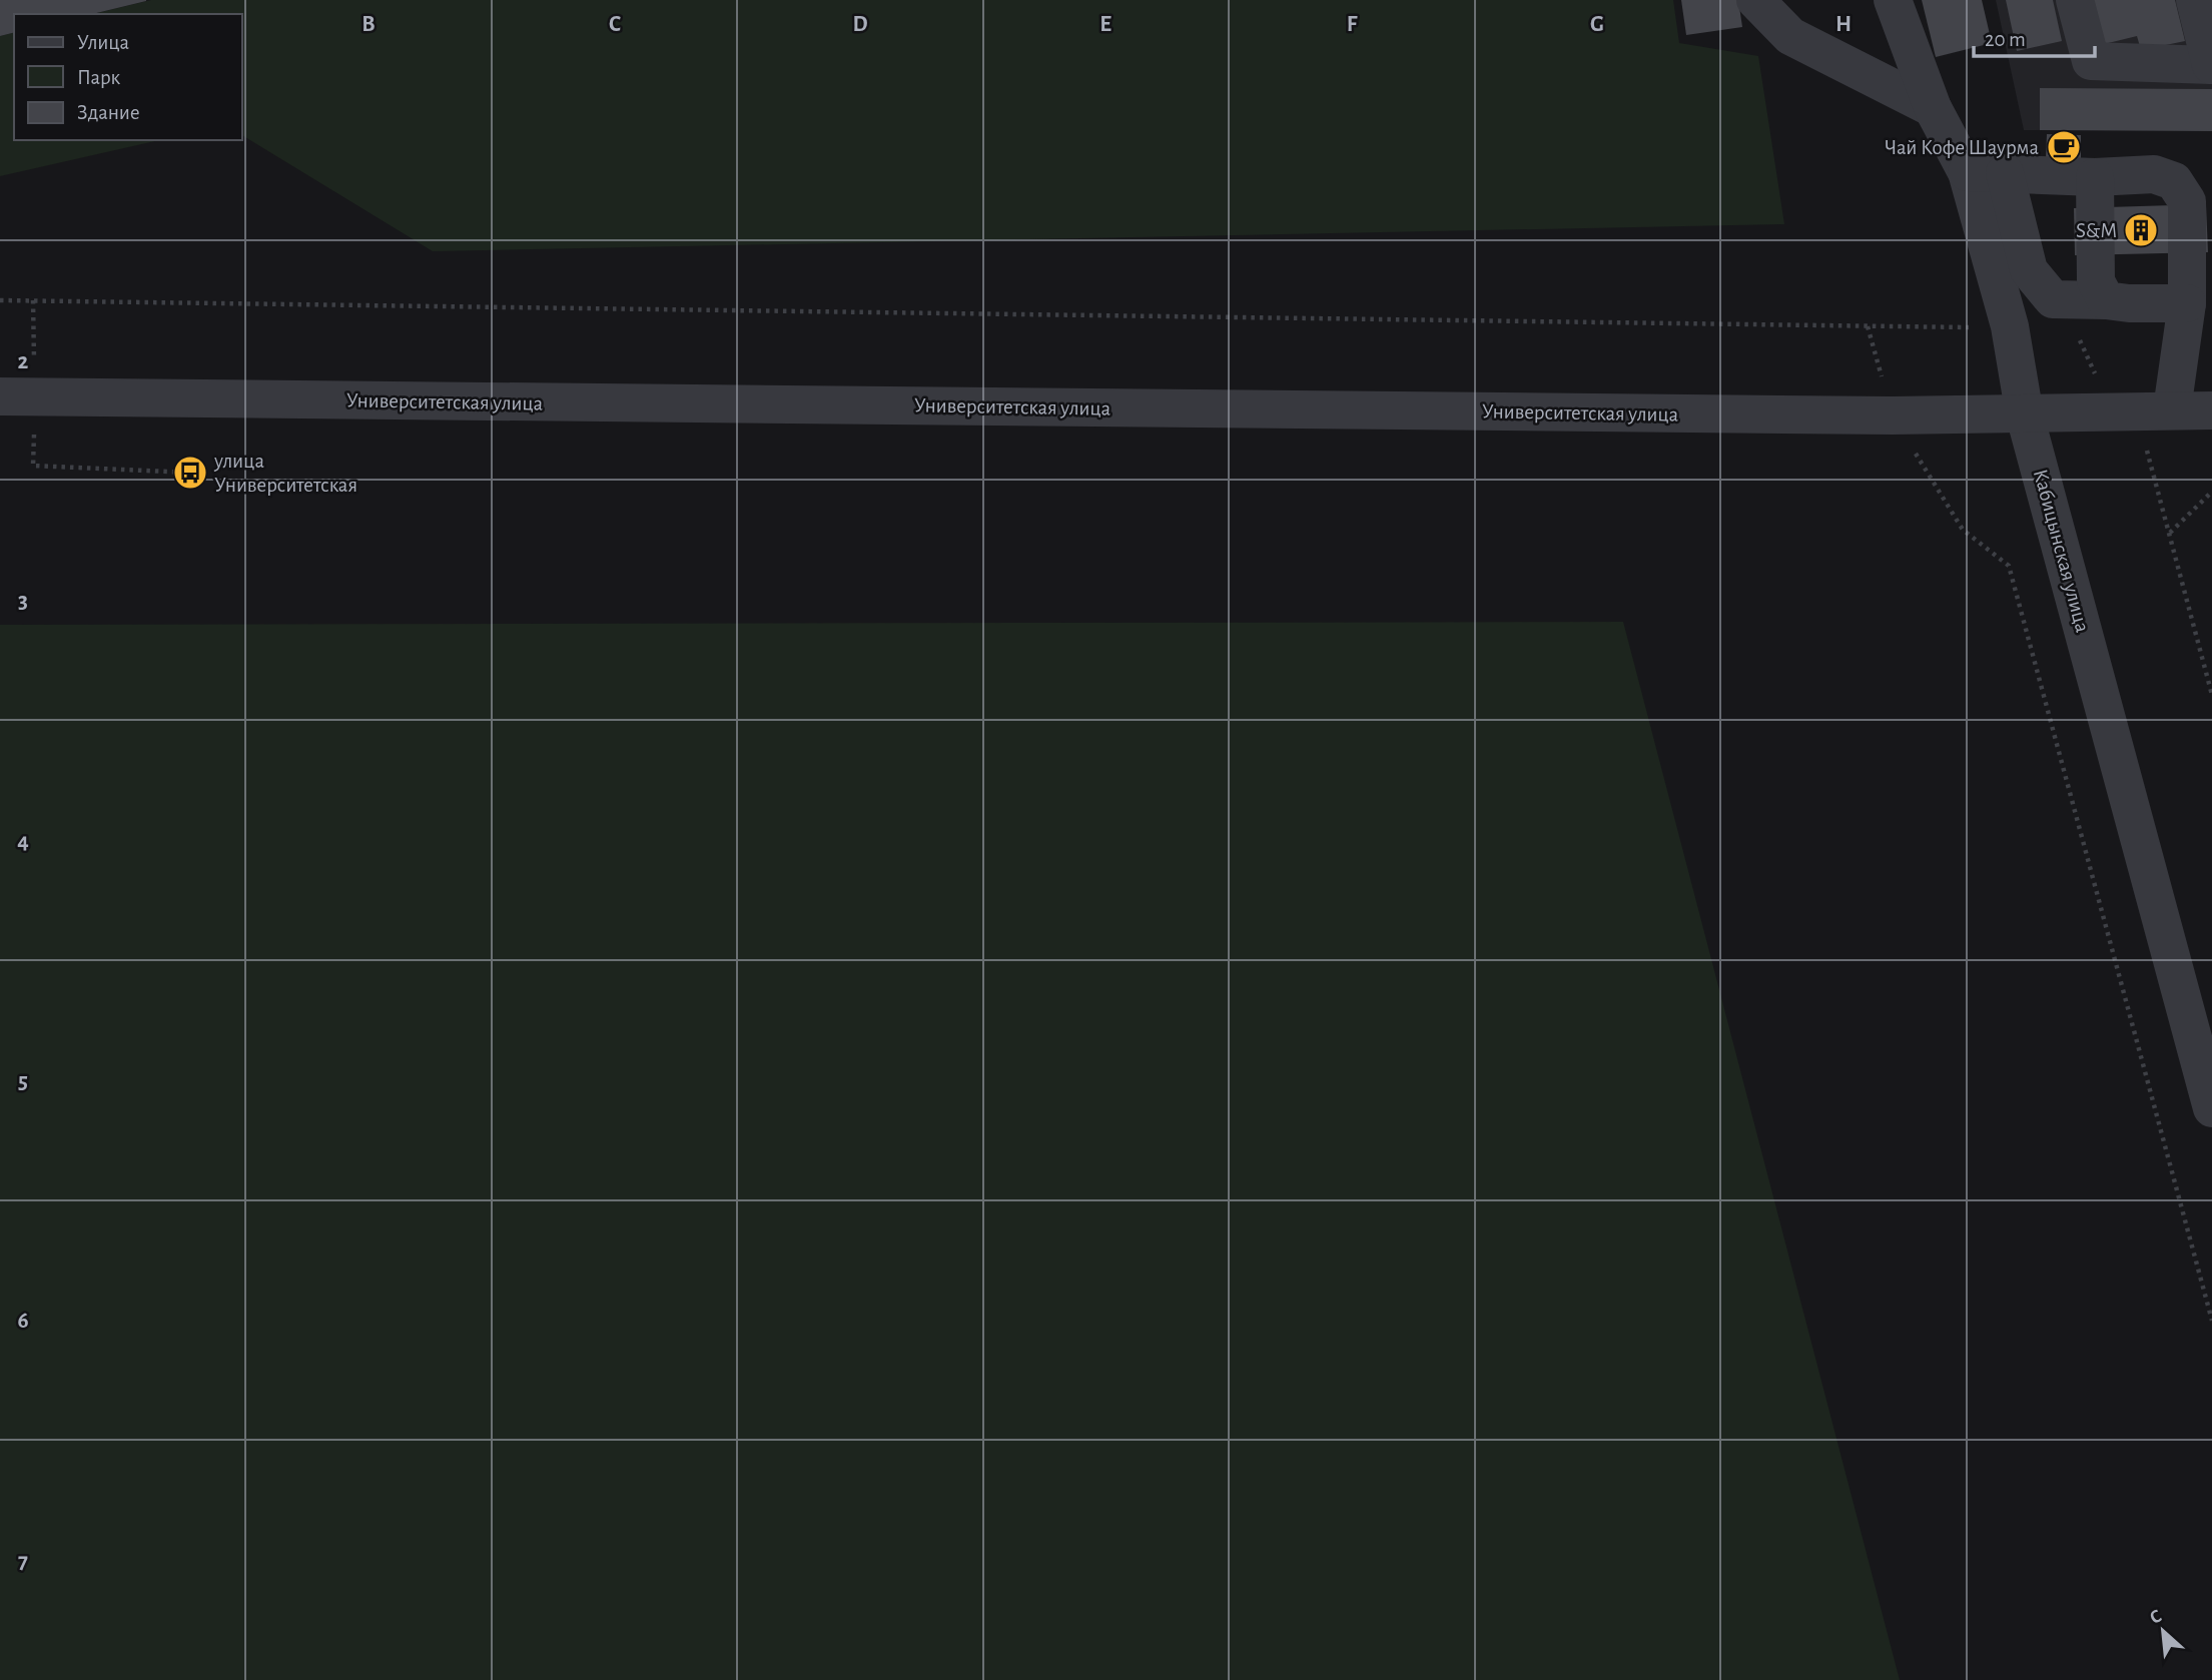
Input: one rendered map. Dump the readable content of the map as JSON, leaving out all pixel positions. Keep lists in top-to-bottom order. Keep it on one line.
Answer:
{"streets":{"street":["Университетская улица","Кабицынская улица"]},"crossings":[["Университетская улица","Кабицынская улица"]],"places":{"cafe":["Чай Кофе Шаурма"],"building":["S&M"],"bus stop":["улица Университетская"]},"legend":["Улица","Парк","Здание"],"scale_bar":"20 m","north":"top left","grid":{"columns":["B","C","D","E","F","G","H"],"rows":["2","3","4","5","6","7"]}}
